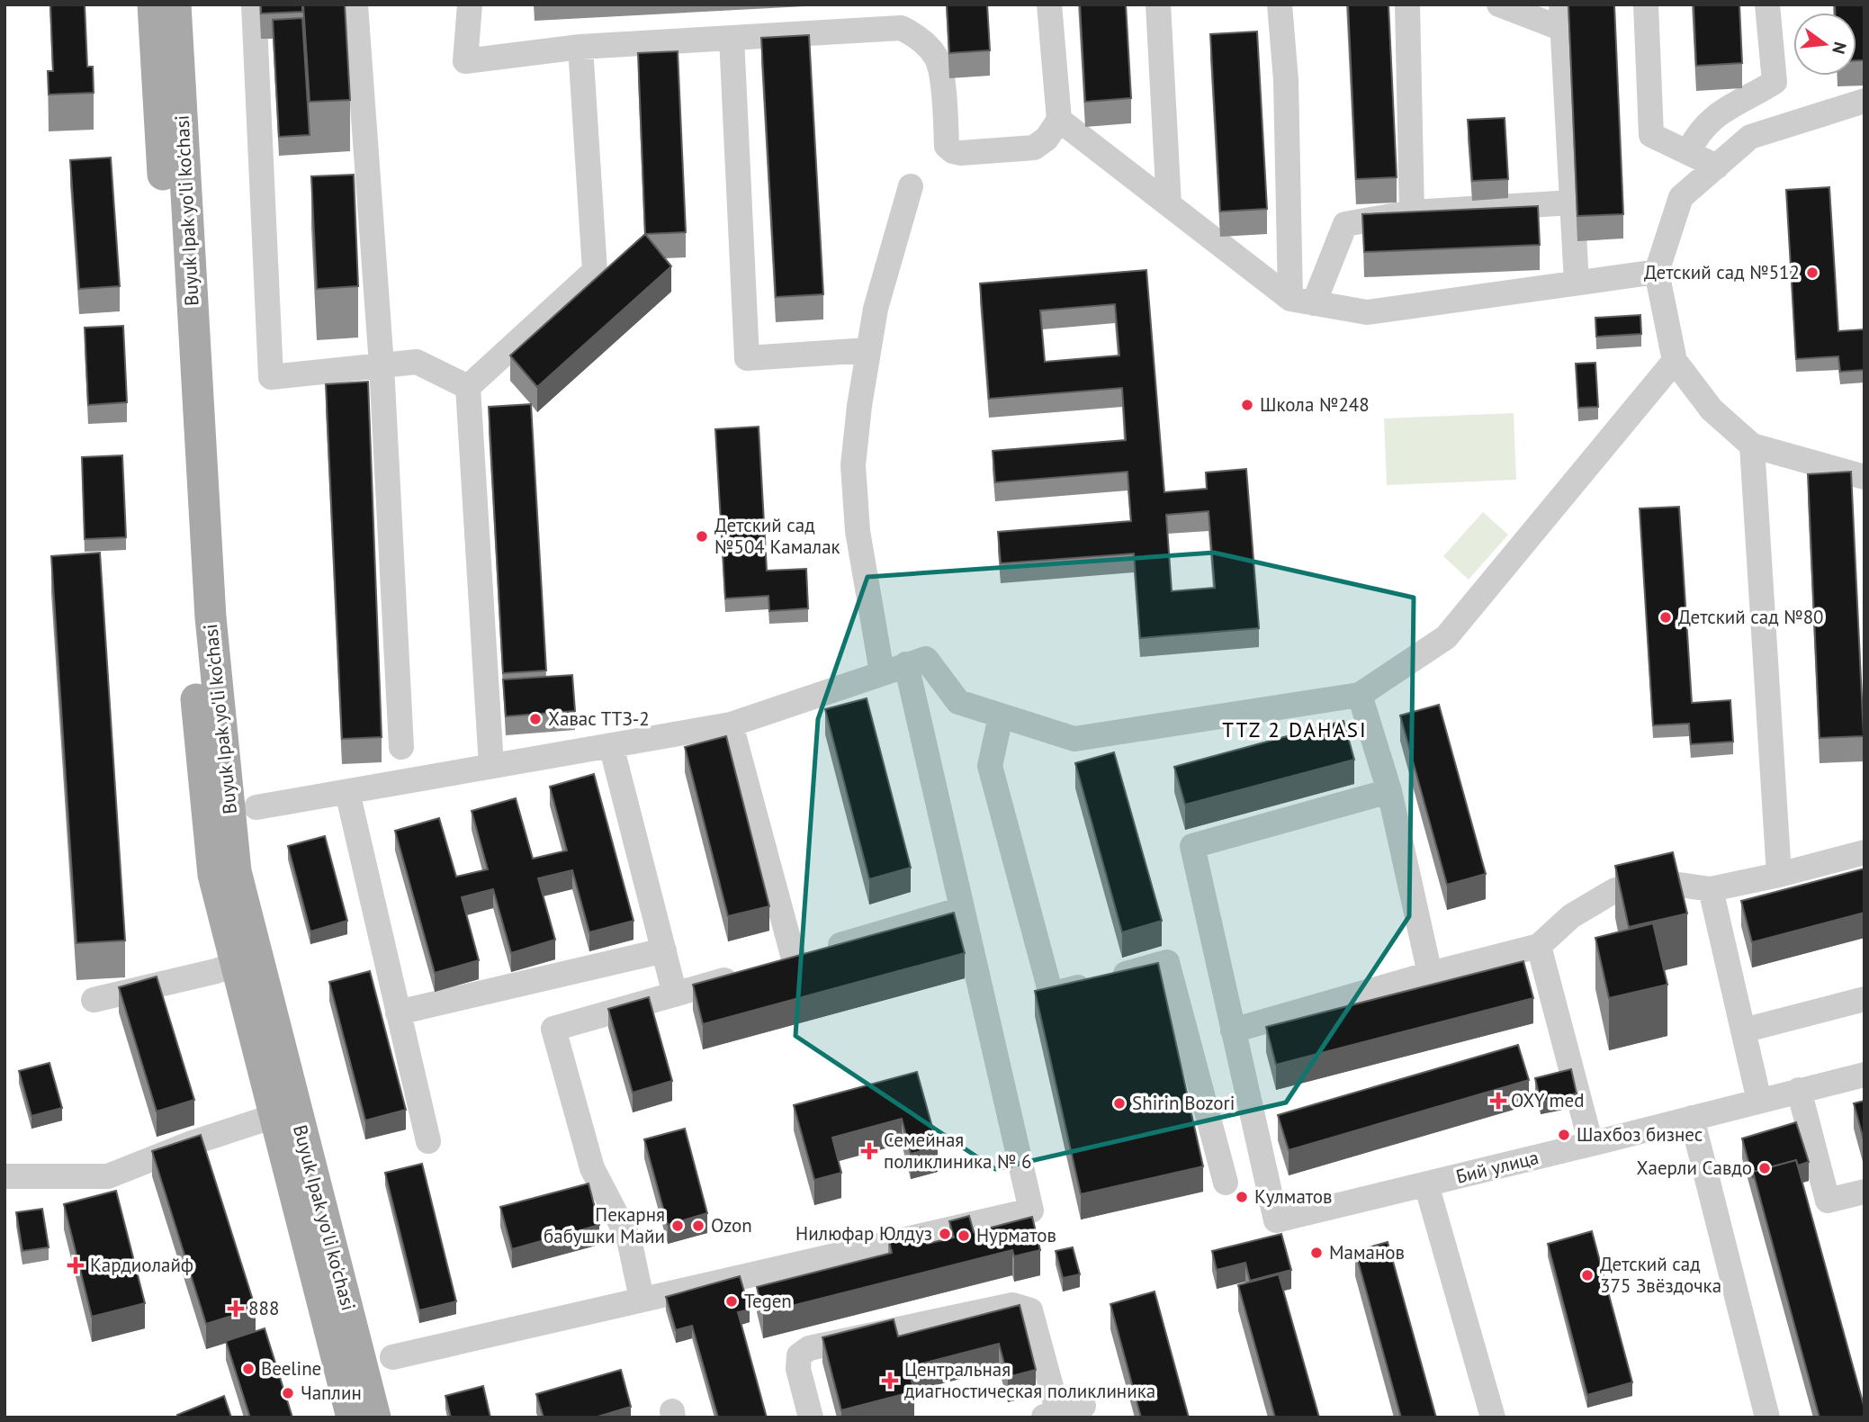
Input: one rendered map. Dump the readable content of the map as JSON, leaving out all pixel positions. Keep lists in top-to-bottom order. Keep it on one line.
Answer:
{"streets":{"main road":["Buyuk Ipak yo'li ko'chasi"],"street":["Бий улица"]},"districts":["TTZ 2 DAHASI"],"places":{"other":["Детский сад №512","Школа №248","Детский сад №504 Камалак","Детский сад №80","Хавас ТТЗ-2","Shirin Bozori","Шахбоз бизнес","Хаерли Савдо","Кулматов","Пекарня бабушки Майи","Ozon","Нилюфар Юлдуз","Нурматов","Маманов","Детский сад 375 Звёздочка","Tegen","Beeline","Чаплин"],"health":["OXY med","Семейная поликлиника № 6","Кардиолайф","888","Центральная диагностическая поликлиника"]},"north":"right"}
